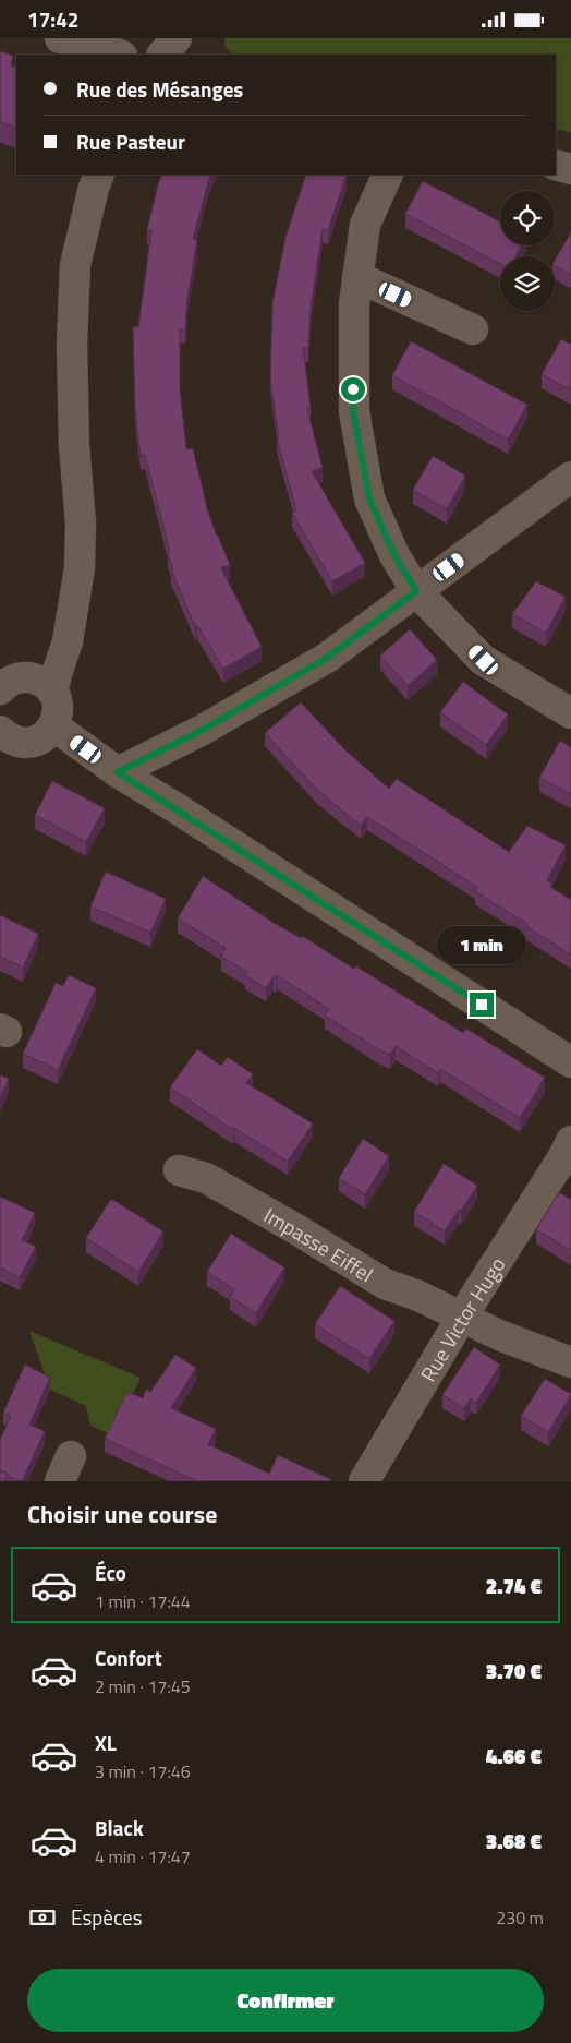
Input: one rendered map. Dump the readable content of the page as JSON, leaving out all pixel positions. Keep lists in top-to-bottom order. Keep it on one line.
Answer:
{"streets":{"street":["Impasse Eiffel","Rue Victor Hugo"]},"crossings":[["Impasse Eiffel","Rue Victor Hugo"]],"page":{"status":"17:42","banner":["Rue des Mésanges","Rue Pasteur"],"bubble":"1 min","heading":"Choisir une course","list":[{"name":"Éco","note":"1 min · 17:44","value":"2.74 €"},{"name":"Confort","note":"2 min · 17:45","value":"3.70 €"},{"name":"XL","note":"3 min · 17:46","value":"4.66 €"},{"name":"Black","note":"4 min · 17:47","value":"3.68 €"}],"pay":["Espèces","230 m"],"buttons":"Confirmer"}}
